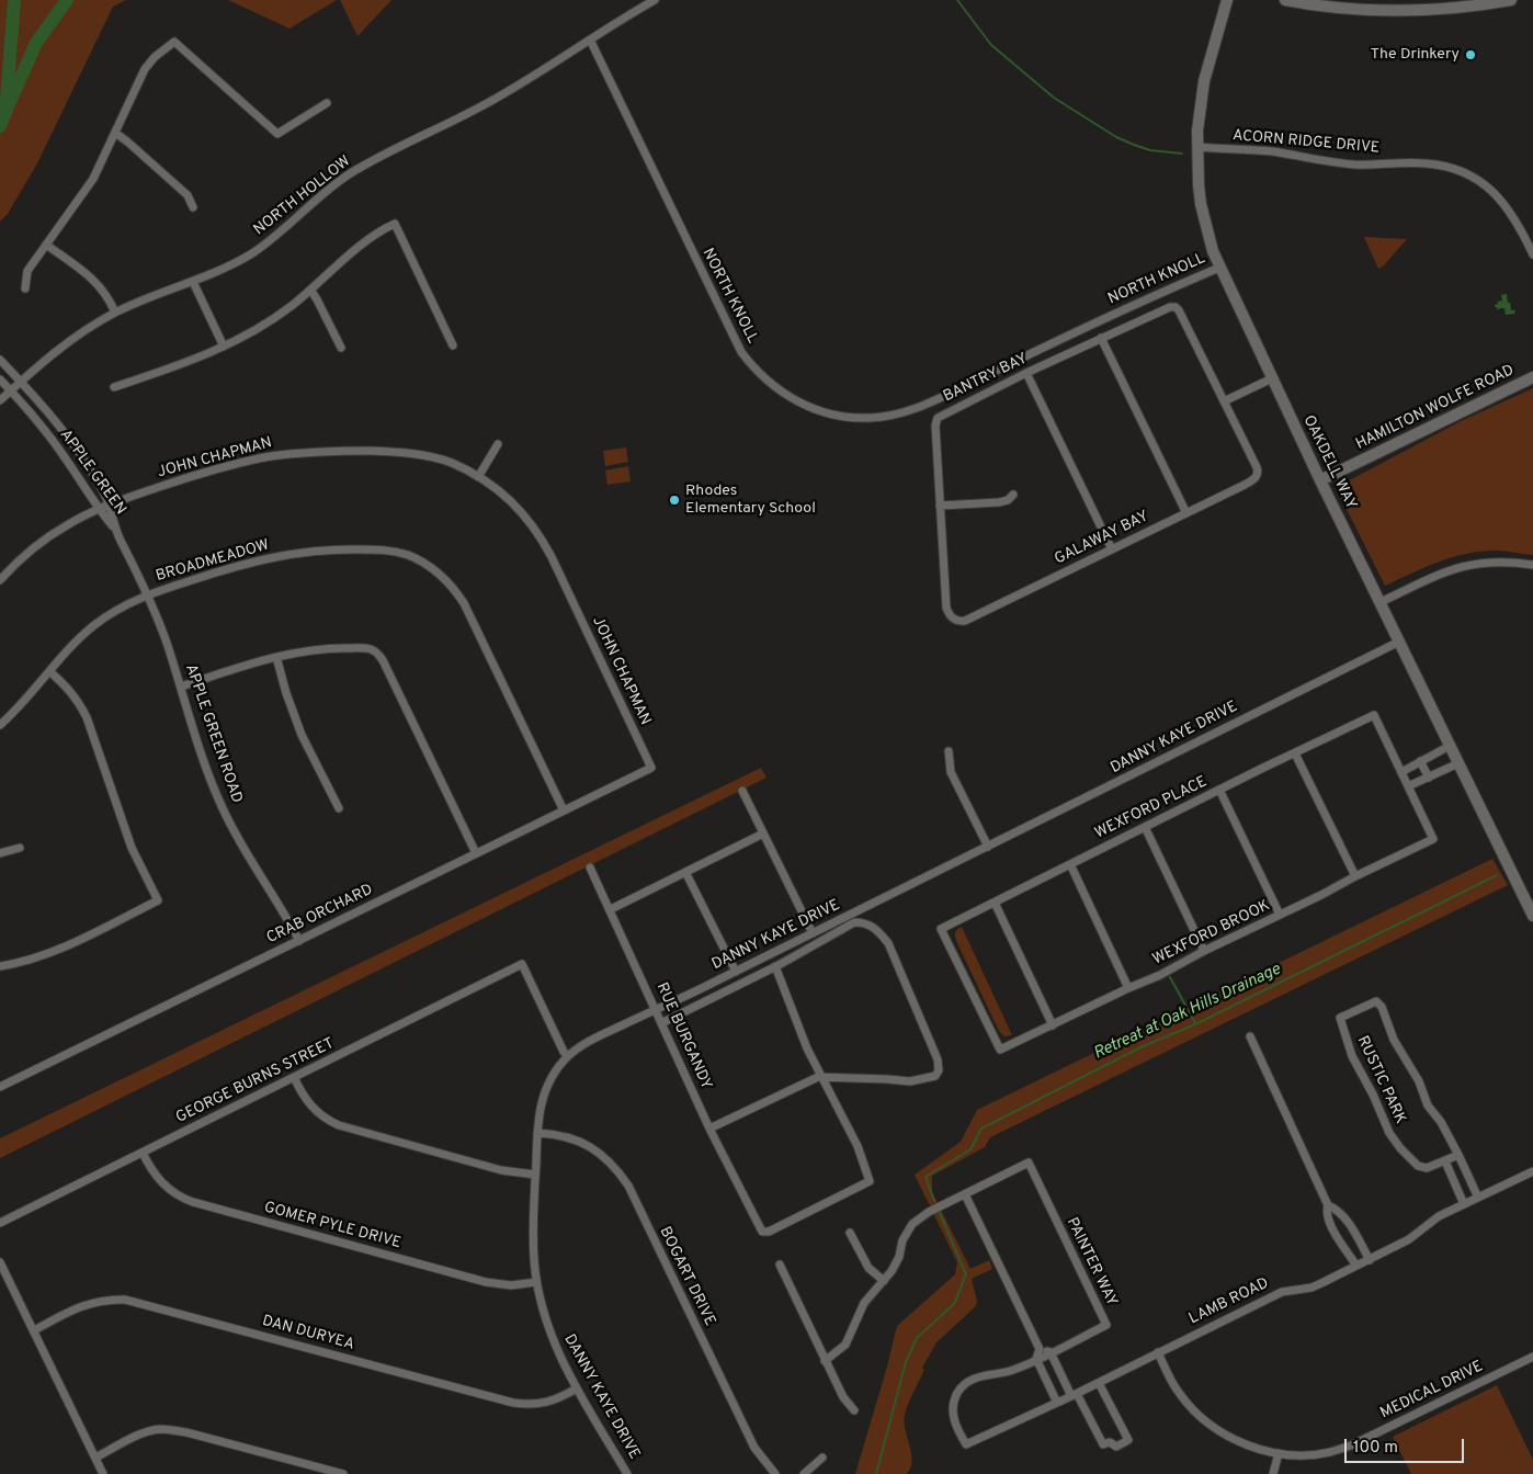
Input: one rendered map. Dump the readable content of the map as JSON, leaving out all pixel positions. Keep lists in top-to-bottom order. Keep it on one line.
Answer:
{"streets":{"street":["ACORN RIDGE DRIVE","NORTH HOLLOW","NORTH KNOLL","BANTRY BAY","HAMILTON WOLFE ROAD","JOHN CHAPMAN","OAKDELL WAY","APPLE GREEN","GALAWAY BAY","BROADMEADOW","APPLE GREEN ROAD","DANNY KAYE DRIVE","WEXFORD PLACE","CRAB ORCHARD","WEXFORD BROOK","RUE BURGANDY","RUSTIC PARK","GEORGE BURNS STREET","GOMER PYLE DRIVE","PAINTER WAY","BOGART DRIVE","LAMB ROAD","DAN DURYEA","MEDICAL DRIVE"]},"crossings":[["ACORN RIDGE DRIVE","OAKDELL WAY"],["NORTH HOLLOW","NORTH KNOLL"],["NORTH HOLLOW","APPLE GREEN"],["NORTH KNOLL","OAKDELL WAY"],["BANTRY BAY","GALAWAY BAY"],["HAMILTON WOLFE ROAD","OAKDELL WAY"],["JOHN CHAPMAN","APPLE GREEN"],["JOHN CHAPMAN","CRAB ORCHARD"],["OAKDELL WAY","DANNY KAYE DRIVE"],["APPLE GREEN","APPLE GREEN ROAD"],["BROADMEADOW","APPLE GREEN ROAD"],["BROADMEADOW","CRAB ORCHARD"],["APPLE GREEN ROAD","CRAB ORCHARD"],["DANNY KAYE DRIVE","RUE BURGANDY"],["DANNY KAYE DRIVE","GEORGE BURNS STREET"],["DANNY KAYE DRIVE","GOMER PYLE DRIVE"],["DANNY KAYE DRIVE","BOGART DRIVE"],["DANNY KAYE DRIVE","DAN DURYEA"],["WEXFORD PLACE","WEXFORD BROOK"],["RUSTIC PARK","LAMB ROAD"],["GEORGE BURNS STREET","GOMER PYLE DRIVE"],["PAINTER WAY","LAMB ROAD"],["LAMB ROAD","MEDICAL DRIVE"]],"water":["Retreat at Oak Hills Drainage"],"places":["The Drinkery","Rhodes Elementary School"],"scale_bar":"100 m"}
